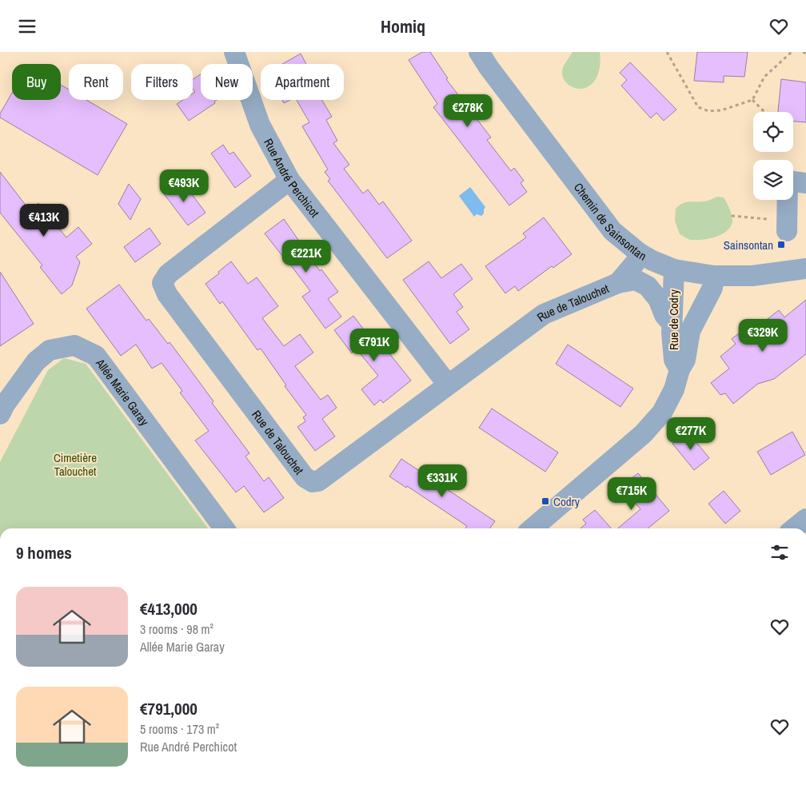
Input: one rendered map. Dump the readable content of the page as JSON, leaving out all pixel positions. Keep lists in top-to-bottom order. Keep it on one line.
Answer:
{"streets":{"street":["Rue André Perchicot","Chemin de Sainsontan","Rue de Talouchet","Rue de Codry","Allée Marie Garay"]},"crossings":[["Rue André Perchicot","Rue de Talouchet"],["Chemin de Sainsontan","Rue de Talouchet"],["Chemin de Sainsontan","Rue de Codry"]],"parks":["Cimetière Talouchet"],"places":{"transit":["Sainsontan","Codry"]},"page":{"header":"Homiq","chip":["Buy","Rent","Filters","New","Apartment"],"price":["€278K","€493K","€413K","€221K","€329K","€791K","€277K","€331K","€715K"],"heading":"9 homes","list":[{"name":"€413,000","note":"3 rooms · 98 m² · Allée Marie Garay"},{"name":"€791,000","note":"5 rooms · 173 m² · Rue André Perchicot"}]}}
